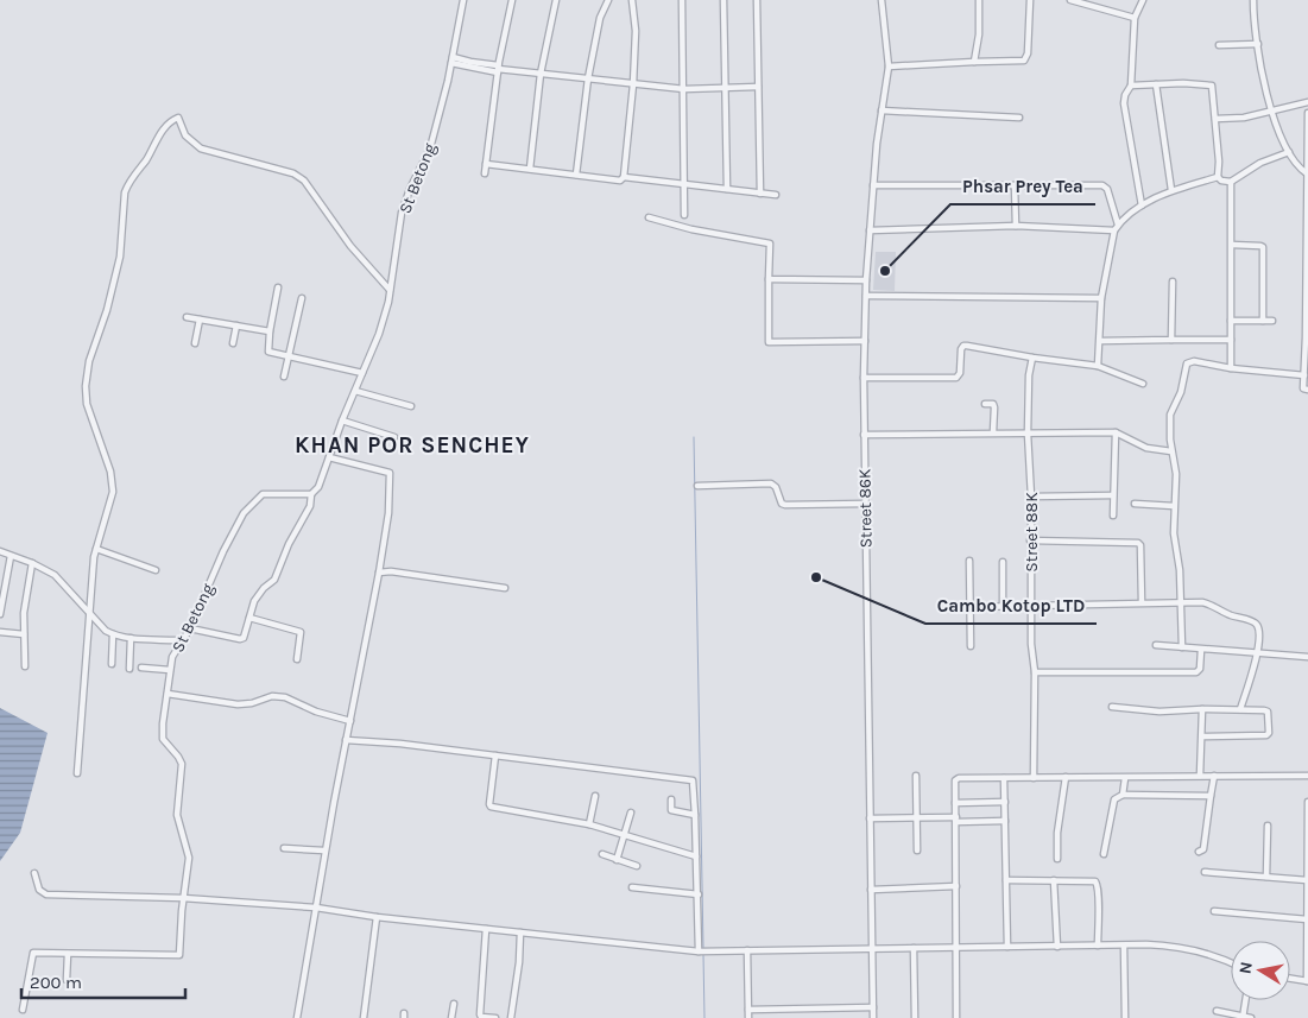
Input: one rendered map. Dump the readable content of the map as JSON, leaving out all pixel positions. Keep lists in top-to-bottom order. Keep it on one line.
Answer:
{"streets":{"street":["St Betong","Street 86K","Street 88K"]},"districts":["KHAN POR SENCHEY"],"places":["Phsar Prey Tea","Cambo Kotop LTD"],"scale_bar":"200 m","north":"left"}
